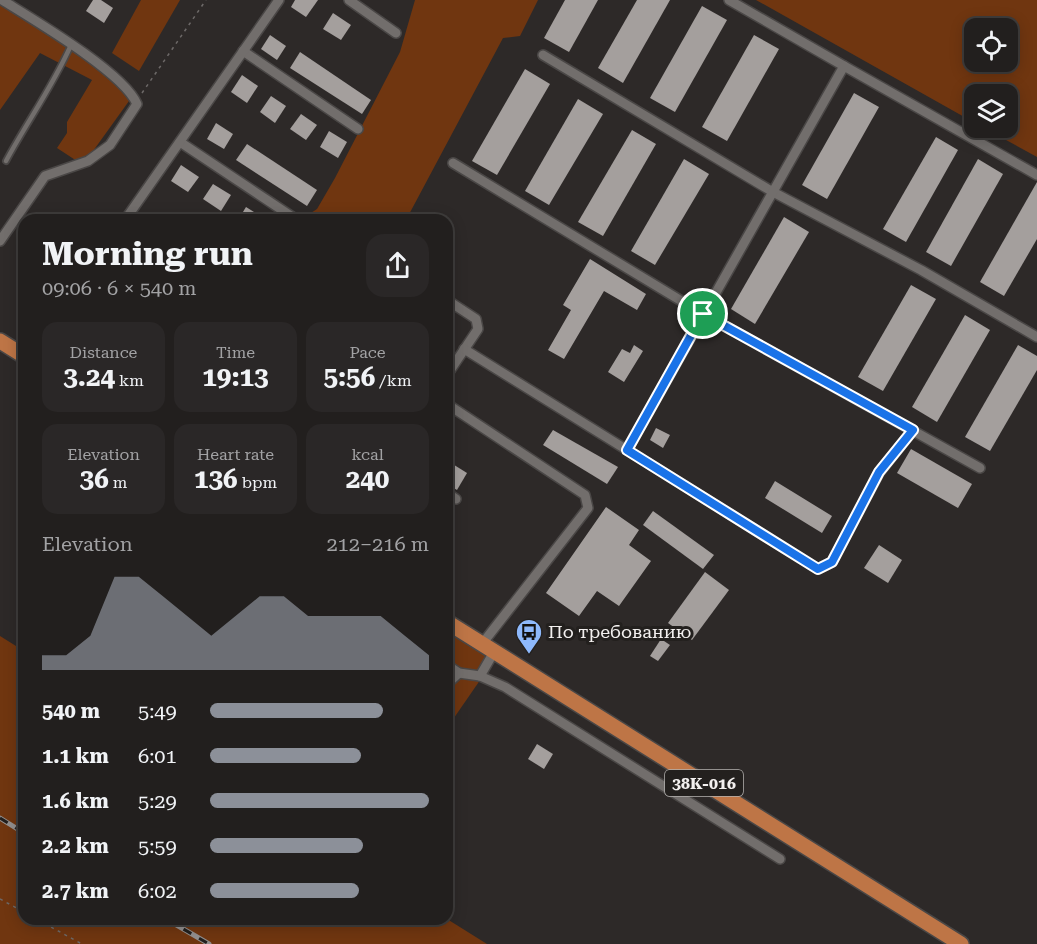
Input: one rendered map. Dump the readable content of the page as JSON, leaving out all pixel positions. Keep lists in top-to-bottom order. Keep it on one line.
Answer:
{"streets":{"main road":["38К-016"]},"places":{"bus stop":["По требованию"]},"page":{"heading":["Morning run","09:06 · 6 × 540 m"],"stats":[["Distance","3.24 km"],["Time","19:13"],["Pace","5:56 /km"],["Elevation","36 m"],["Heart rate","136 bpm"],["kcal","240"]],"chart":["Elevation","212–216 m"],"list":[{"name":"540 m","note":"5:49"},{"name":"1.1 km","note":"6:01"},{"name":"1.6 km","note":"5:29"},{"name":"2.2 km","note":"5:59"},{"name":"2.7 km","note":"6:02"}]}}
